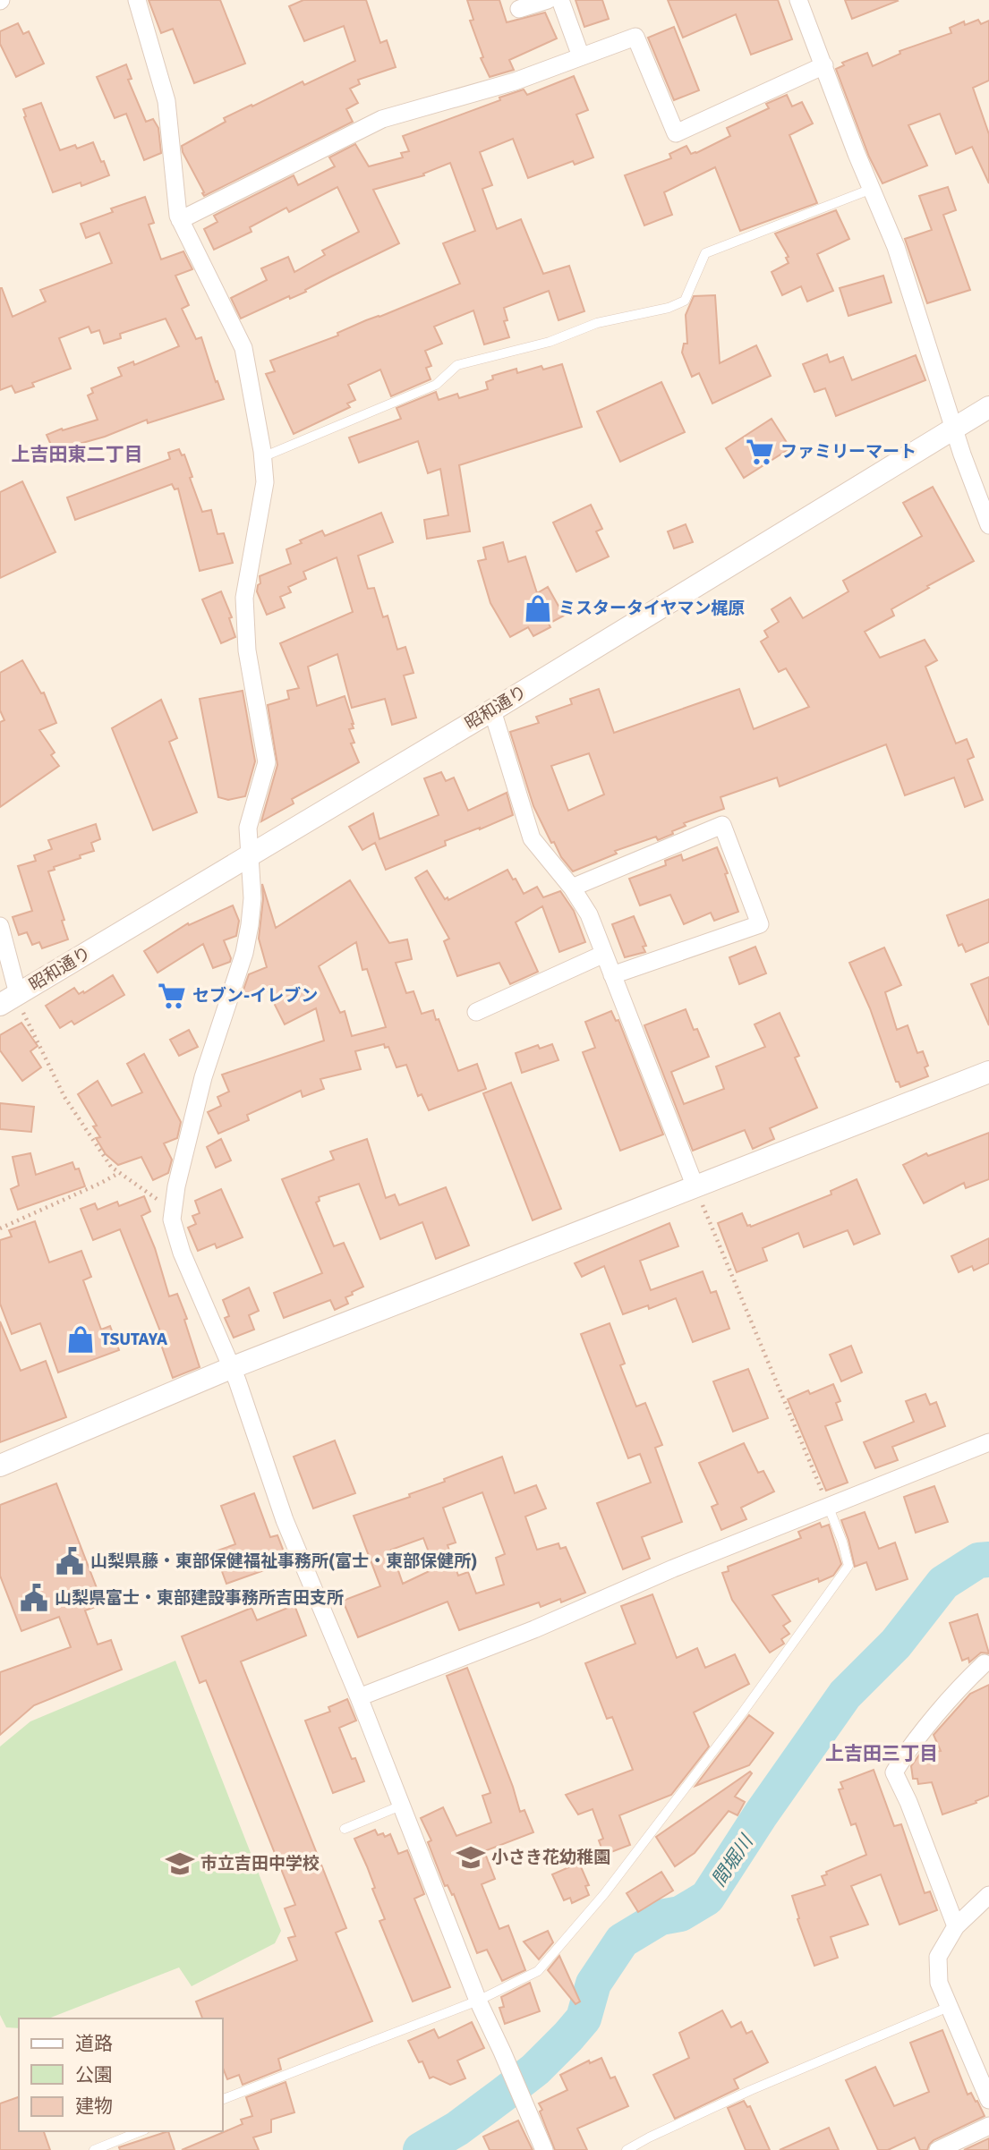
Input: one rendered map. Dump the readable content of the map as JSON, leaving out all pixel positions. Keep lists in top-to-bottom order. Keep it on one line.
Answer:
{"streets":{"street":["昭和通り"]},"districts":["上吉田東二丁目","上吉田三丁目"],"water":["間堀川"],"places":{"supermarket":["ファミリーマート","セブン-イレブン"],"shop":["ミスタータイヤマン梶原","TSUTAYA"],"public building":["山梨県藤・東部保健福祉事務所(富士・東部保健所)","山梨県富士・東部建設事務所吉田支所"],"school or university":["小さき花幼稚園","市立吉田中学校"]},"legend":["道路","公園","建物"]}
